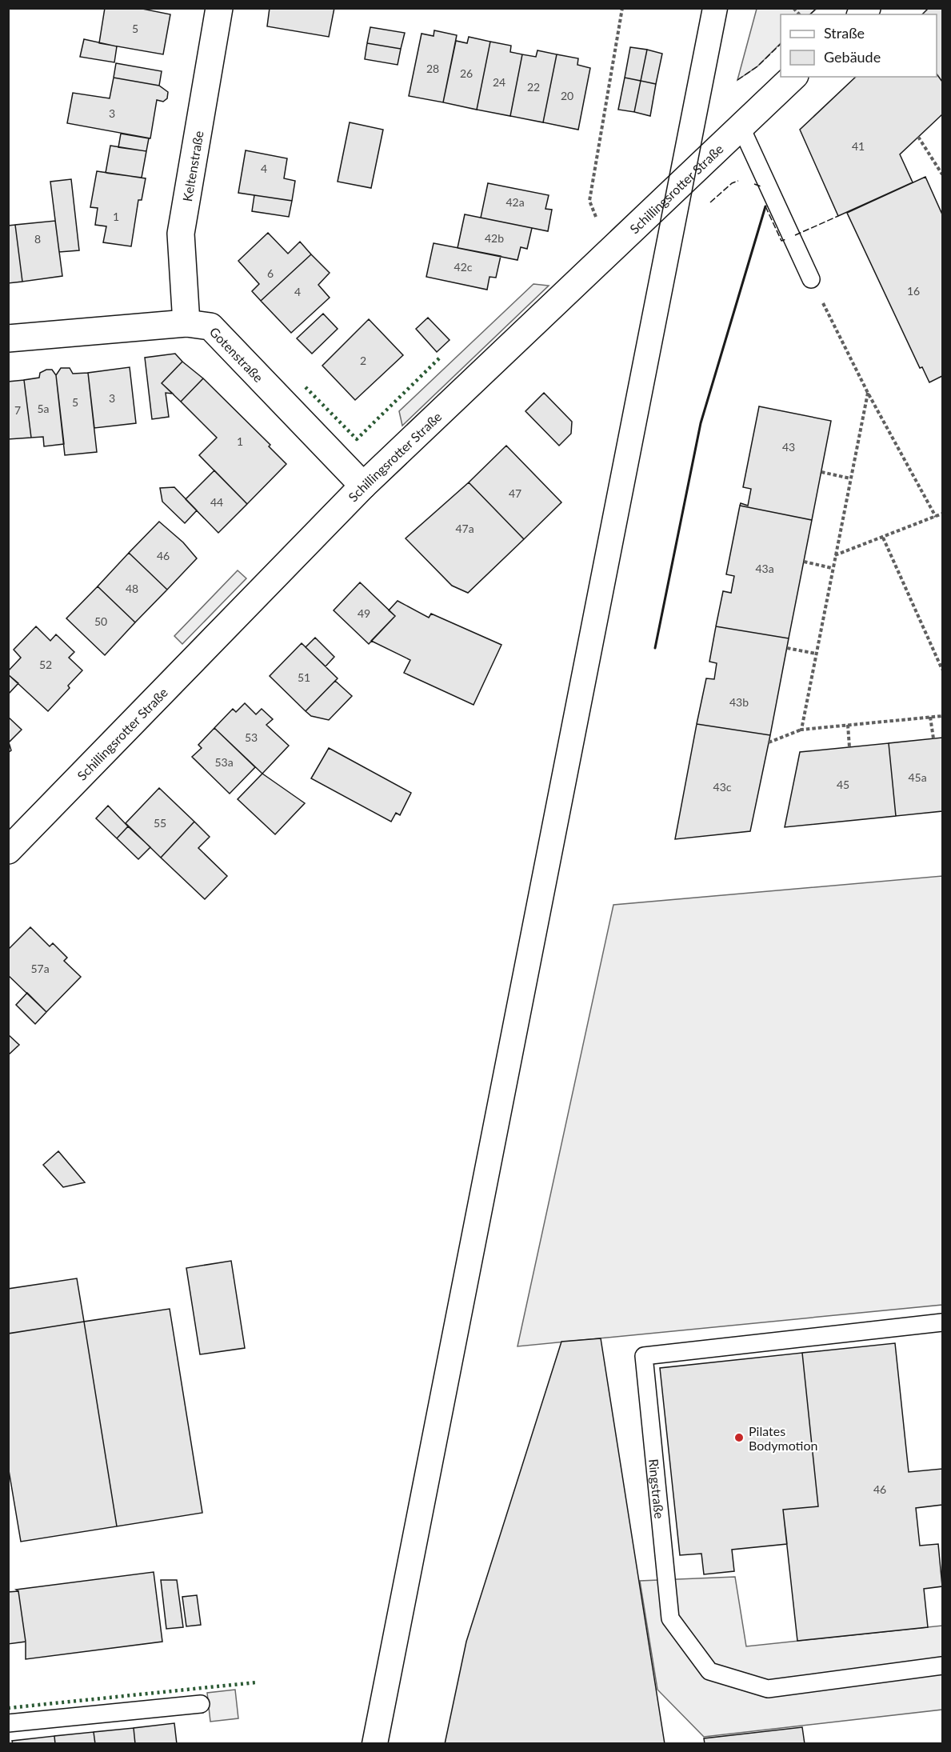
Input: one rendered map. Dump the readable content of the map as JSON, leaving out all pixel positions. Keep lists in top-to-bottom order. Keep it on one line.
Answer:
{"streets":{"street":["Keltenstraße","Schillingsrotter Straße","Gotenstraße"],"lane":["Ringstraße"]},"crossings":[["Keltenstraße","Gotenstraße"],["Schillingsrotter Straße","Gotenstraße"]],"places":["Pilates Bodymotion"],"house_numbers":["5","28","26","24","22","20","3","41","4","42a","1","42b","8","42c","6","16","4","2","3","5","5a","7","1","43","47","44","47a","46","43a","48","49","50","52","51","43b","53","53a","45a","45","43c","55","57a","46"],"legend":["Straße","Gebäude"]}
